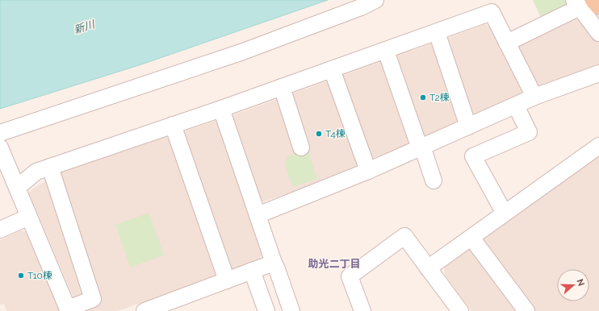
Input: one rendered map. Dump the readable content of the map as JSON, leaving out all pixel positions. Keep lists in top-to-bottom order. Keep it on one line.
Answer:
{"districts":["助光二丁目"],"water":["新川"],"places":["T2棟","T4棟","T10棟"],"north":"right"}
